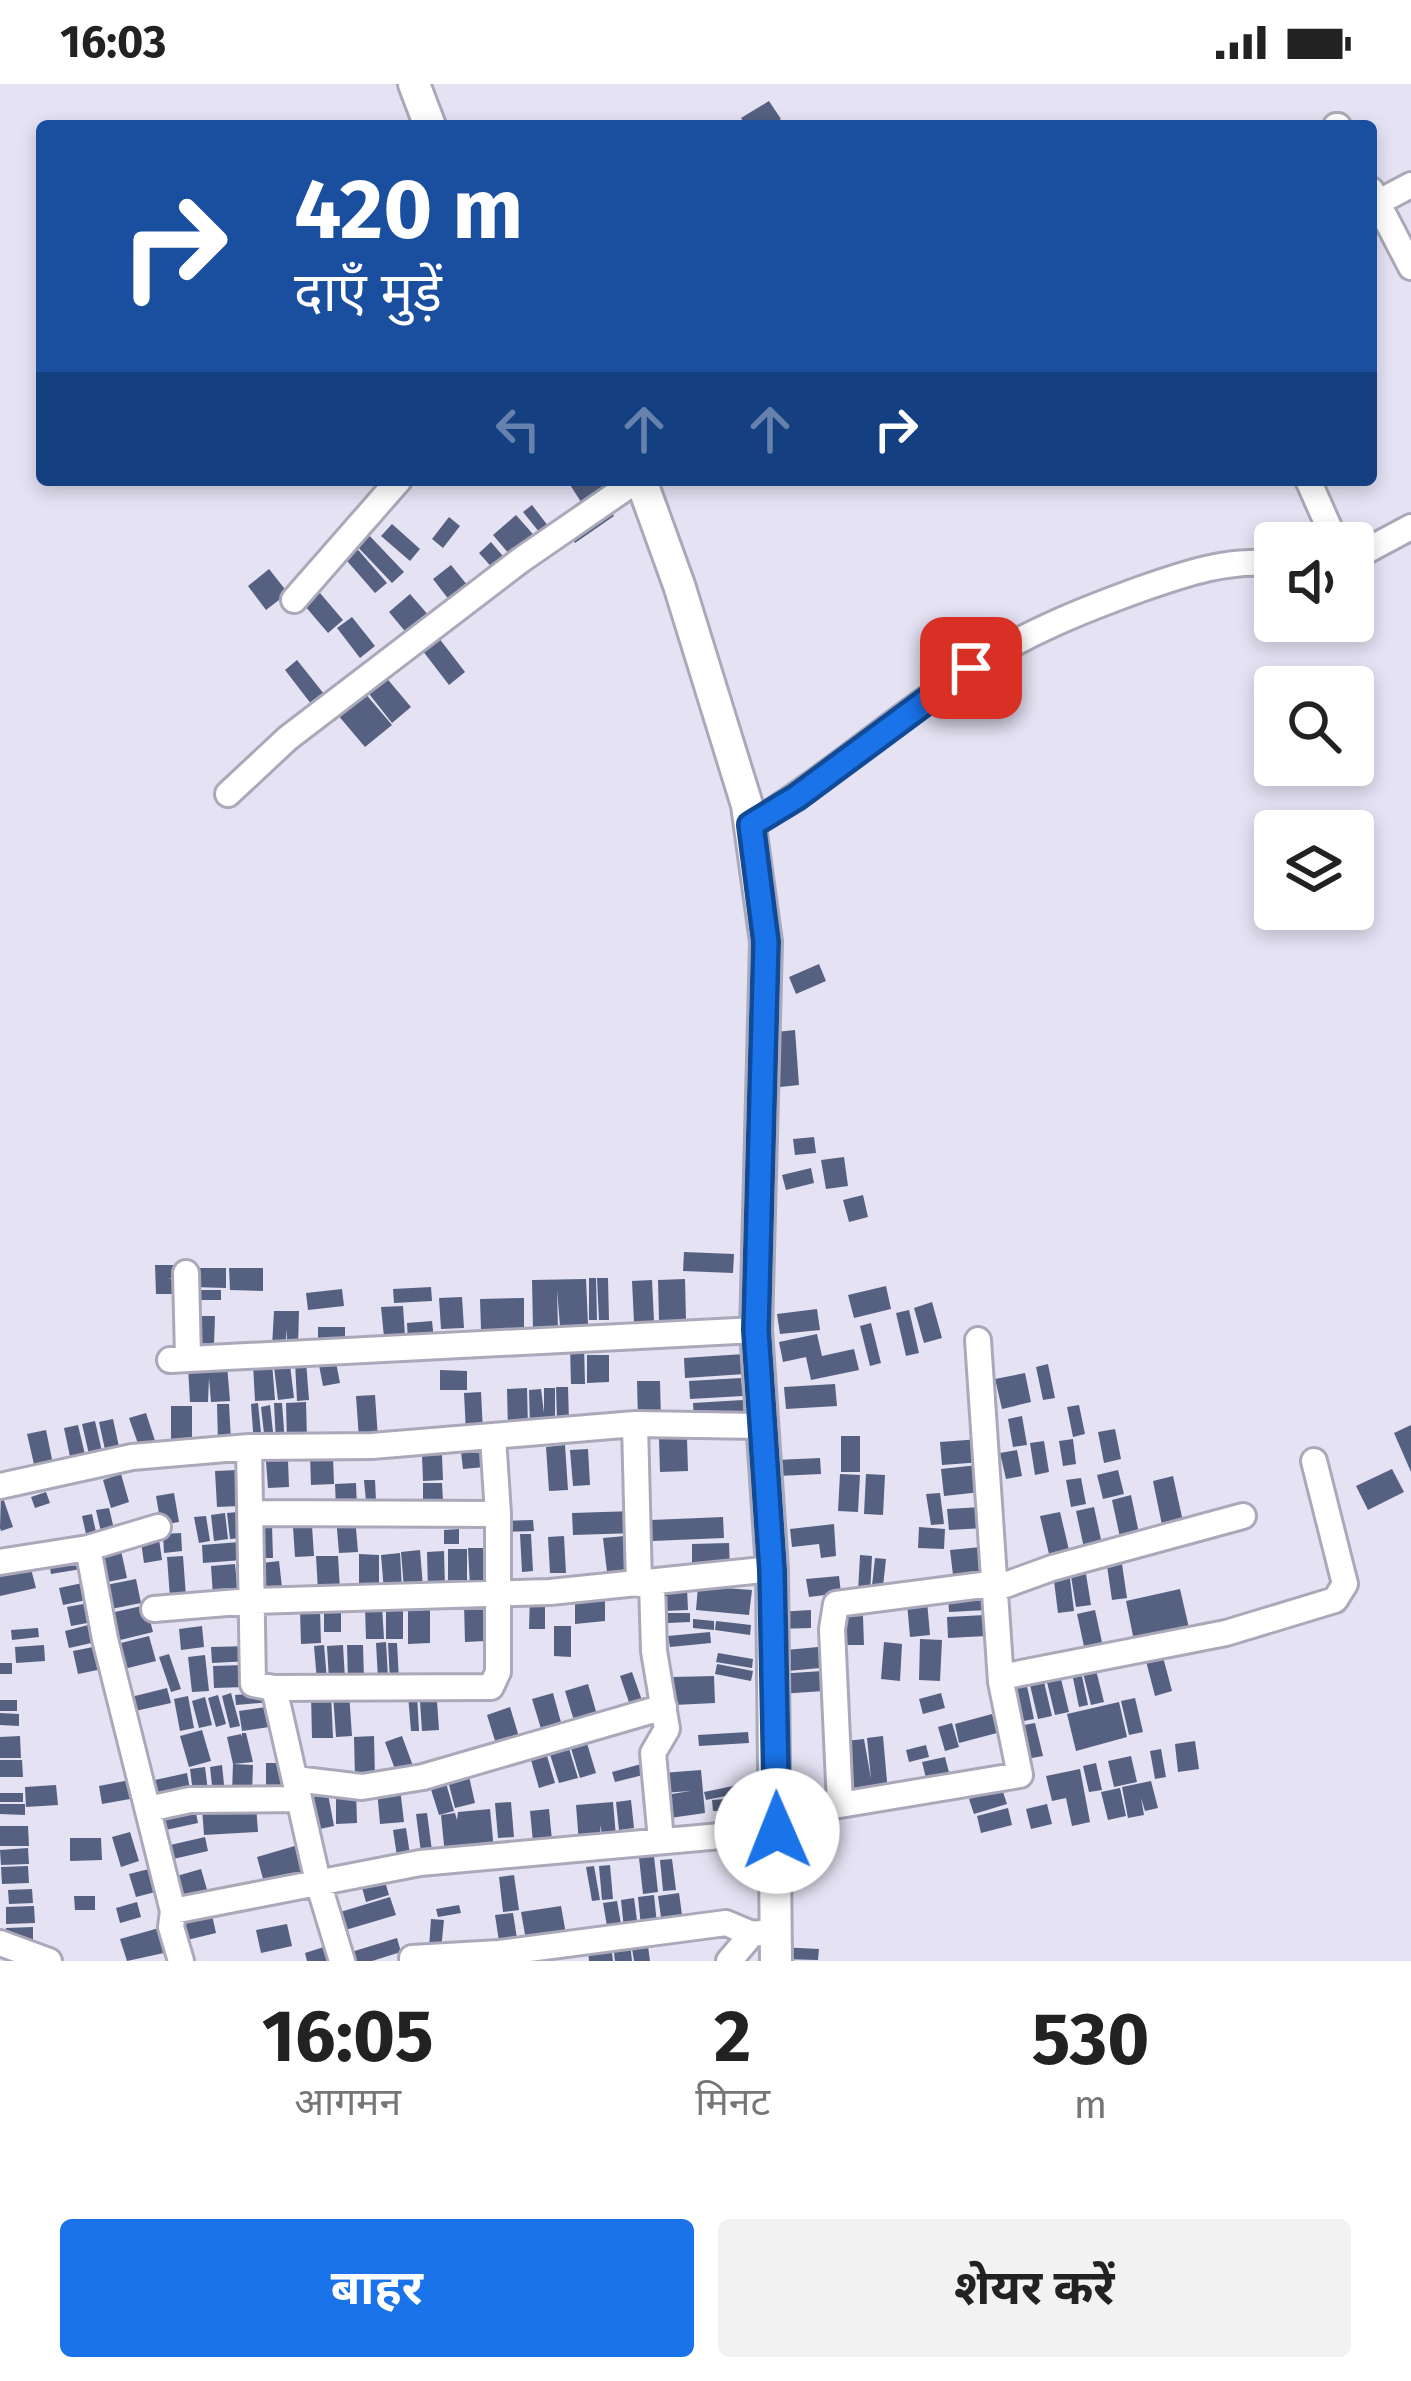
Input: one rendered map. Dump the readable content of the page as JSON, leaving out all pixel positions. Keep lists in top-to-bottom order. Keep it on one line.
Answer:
{"page":{"status":"16:03","turn":["420 m","दाएँ मुड़ें"],"eta":["16:05","आगमन","2","मिनट","530","m"],"buttons":["बाहर","शेयर करें"]}}
